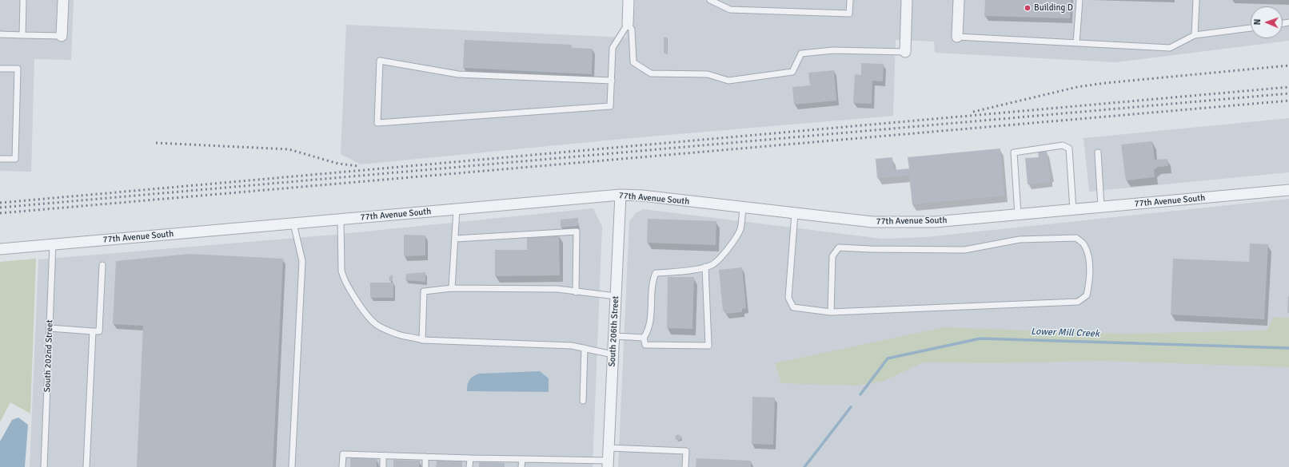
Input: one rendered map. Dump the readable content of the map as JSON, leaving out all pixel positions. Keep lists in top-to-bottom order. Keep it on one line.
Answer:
{"streets":{"street":["77th Avenue South","South 206th Street"],"lane":["South 202nd Street"]},"crossings":[["77th Avenue South","South 206th Street"],["77th Avenue South","South 202nd Street"]],"water":["Lower Mill Creek"],"places":["Building D"],"north":"left"}
